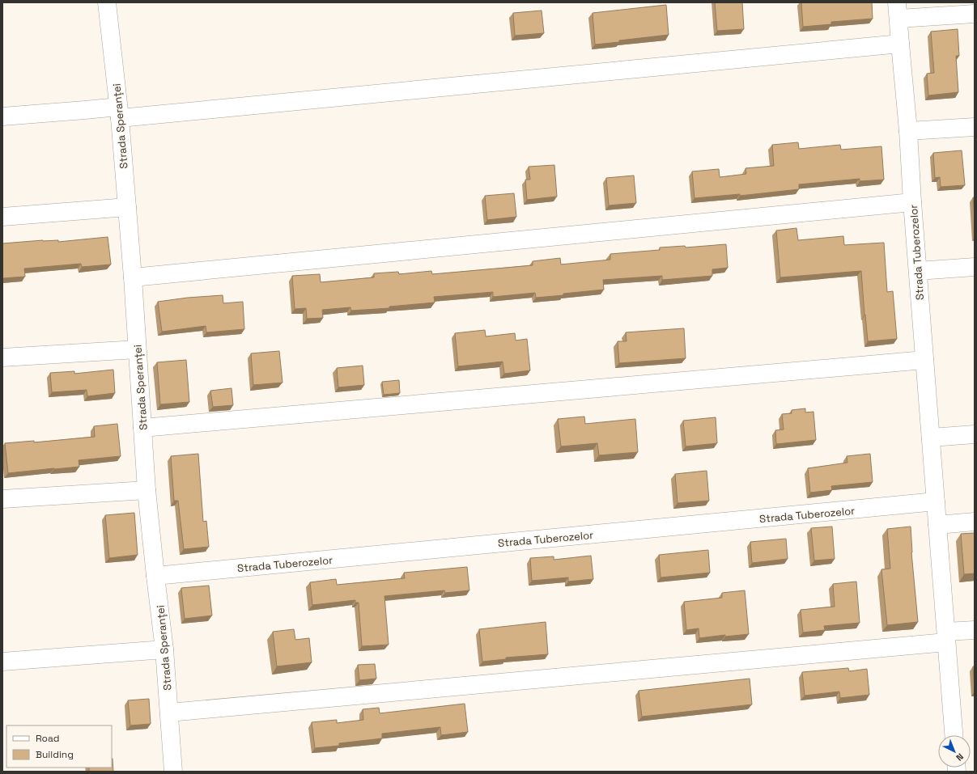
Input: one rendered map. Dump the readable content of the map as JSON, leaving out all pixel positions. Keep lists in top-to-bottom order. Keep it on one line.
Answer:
{"streets":{"street":["Strada Speranței","Strada Tuberozelor"]},"crossings":[["Strada Speranței","Strada Tuberozelor"]],"legend":["Road","Building"],"north":"bottom right"}
